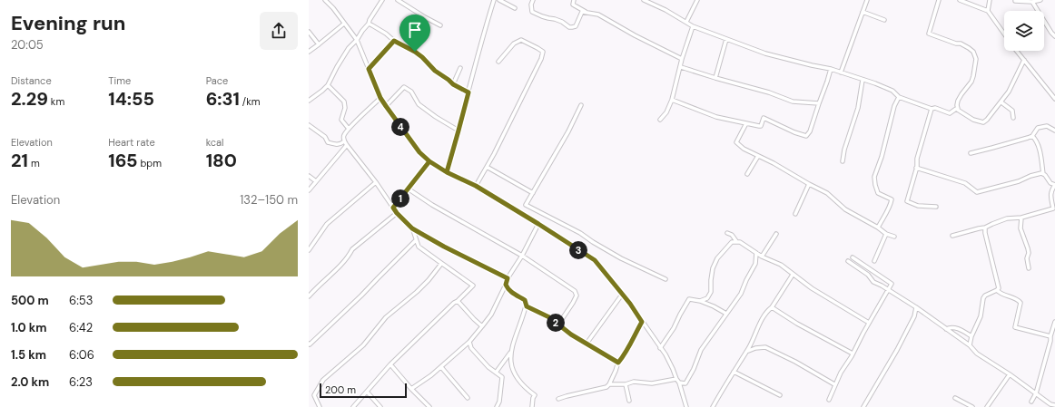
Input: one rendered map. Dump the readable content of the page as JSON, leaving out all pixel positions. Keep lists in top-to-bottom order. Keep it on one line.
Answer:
{"scale_bar":"200 m","page":{"heading":["Evening run","20:05"],"stats":[["Distance","2.29 km"],["Time","14:55"],["Pace","6:31 /km"],["Elevation","21 m"],["Heart rate","165 bpm"],["kcal","180"]],"pins":["4","1","3","2"],"chart":["Elevation","132–150 m"],"list":[{"name":"500 m","note":"6:53"},{"name":"1.0 km","note":"6:42"},{"name":"1.5 km","note":"6:06"},{"name":"2.0 km","note":"6:23"}],"scale":"200 m"}}
